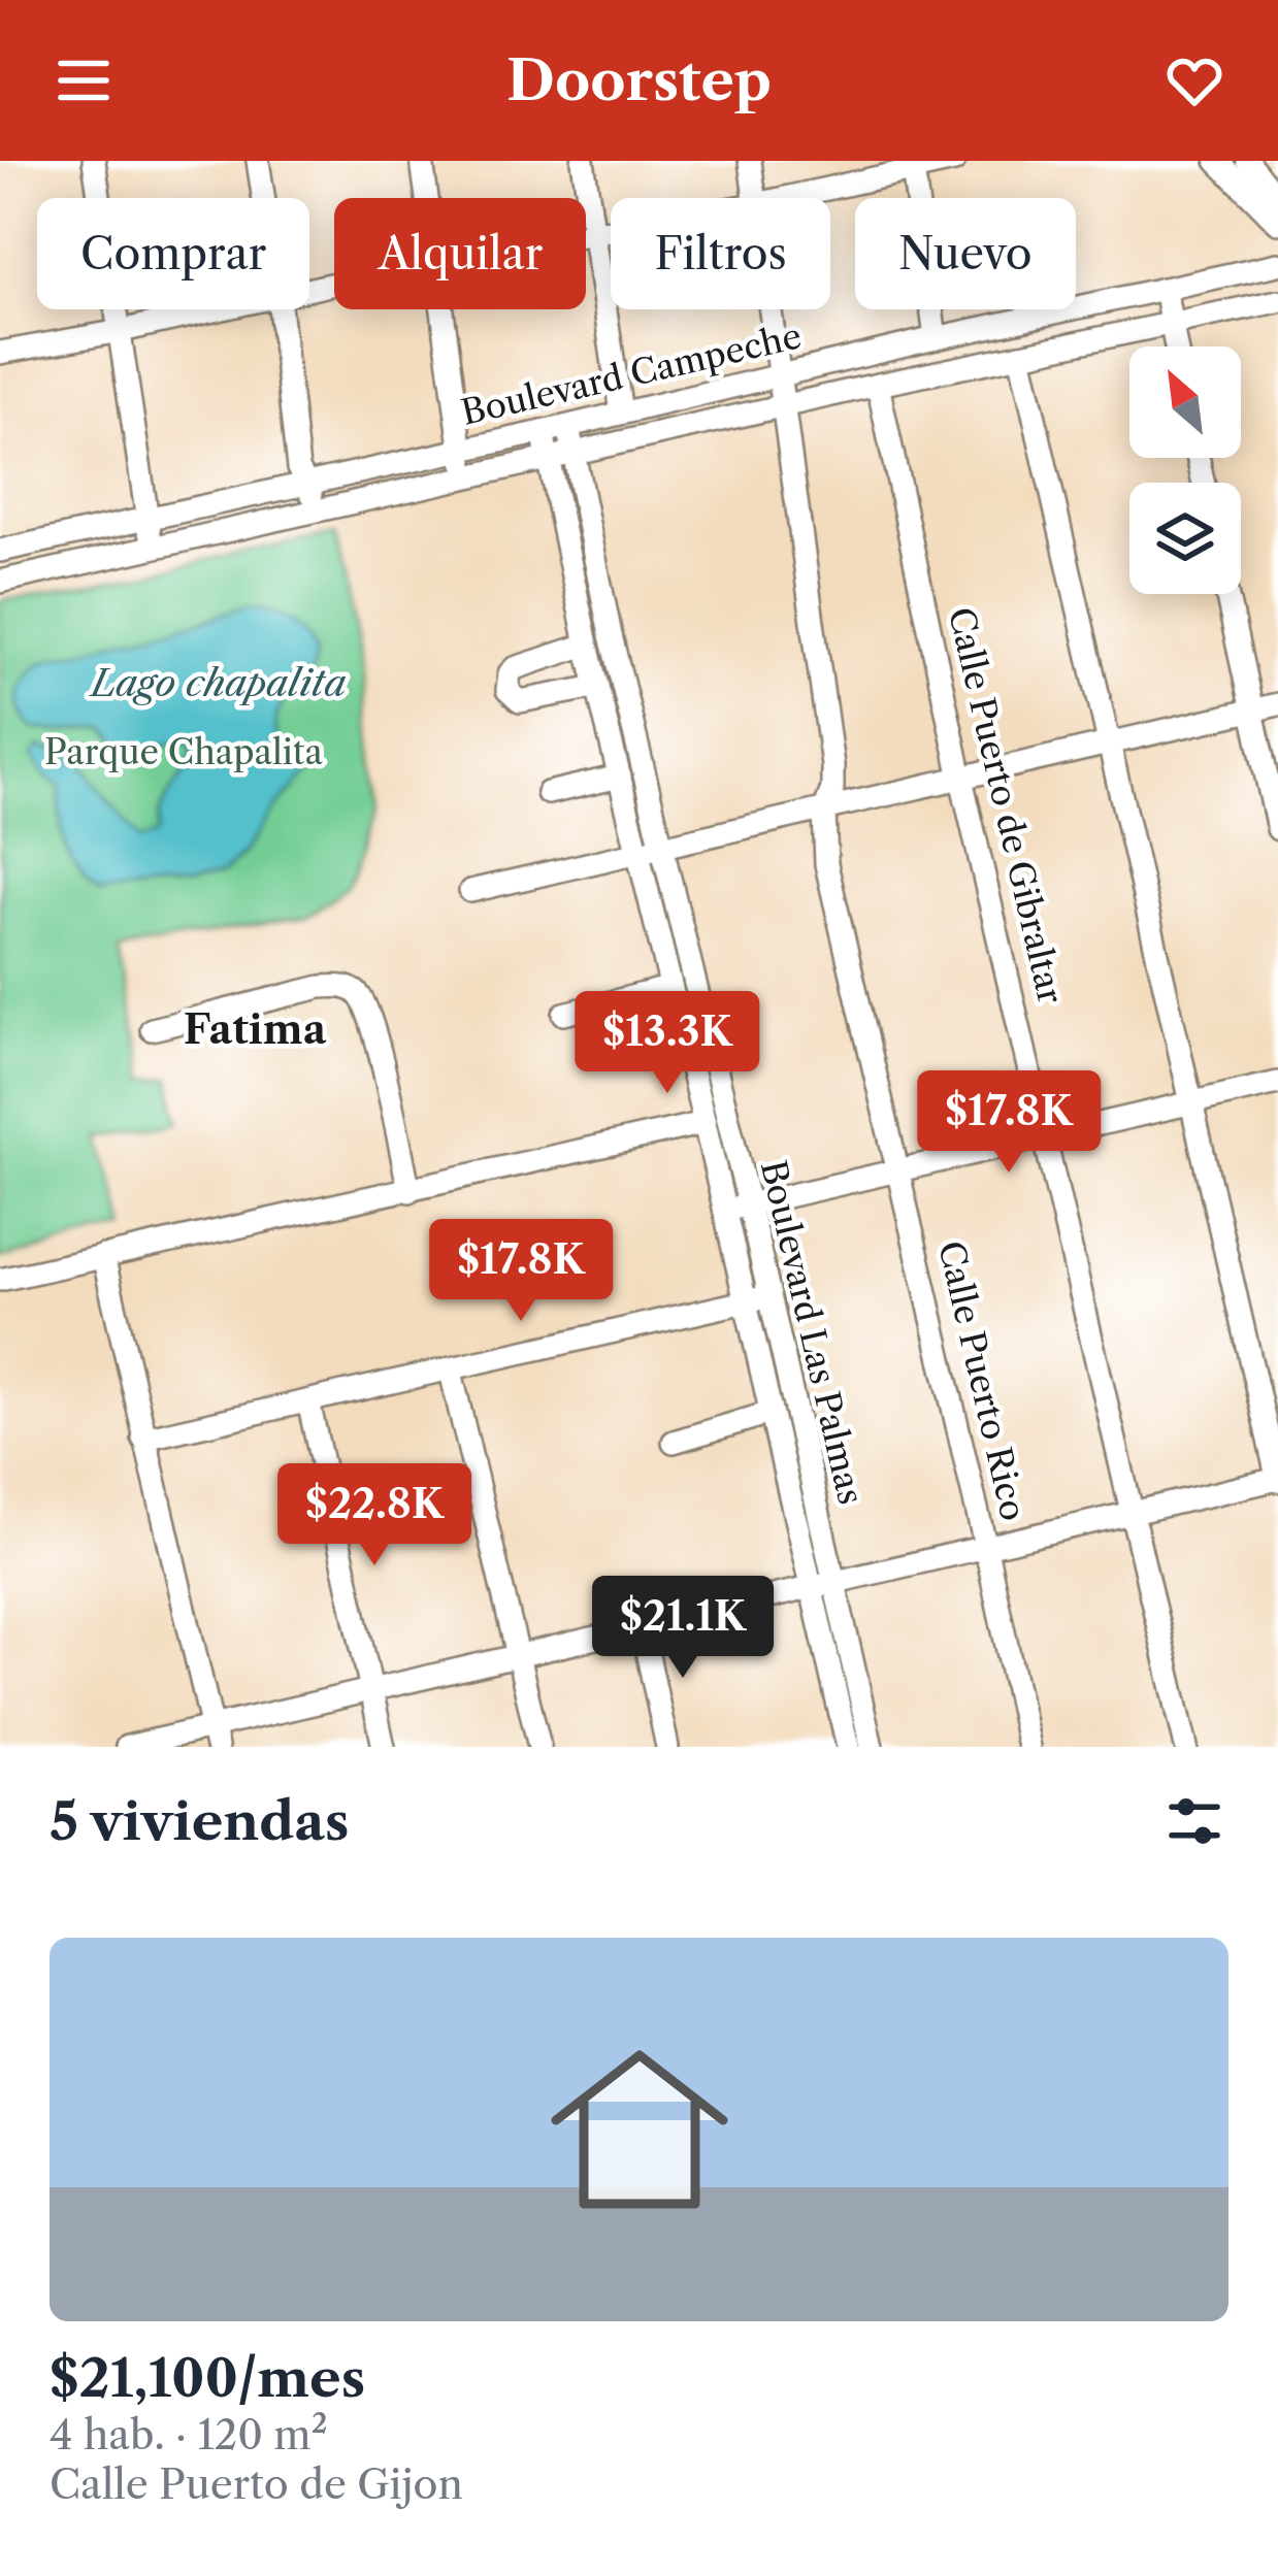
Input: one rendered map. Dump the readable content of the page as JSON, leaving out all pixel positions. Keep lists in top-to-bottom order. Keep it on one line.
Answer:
{"streets":{"street":["Boulevard Campeche","Calle Puerto de Gibraltar","Boulevard Las Palmas","Calle Puerto Rico"]},"crossings":[["Boulevard Campeche","Calle Puerto de Gibraltar"],["Boulevard Campeche","Boulevard Las Palmas"],["Boulevard Campeche","Calle Puerto Rico"]],"districts":["Fatima"],"water":["Lago chapalita"],"parks":["Parque Chapalita"],"north":"top left","page":{"header":"Doorstep","chip":["Comprar","Alquilar","Filtros","Nuevo"],"price":["$13.3K","$17.8K","$17.8K","$22.8K","$21.1K"],"heading":"5 viviendas","list":[{"name":"$21,100/mes","note":"4 hab. · 120 m² · Calle Puerto de Gijon"}]}}
